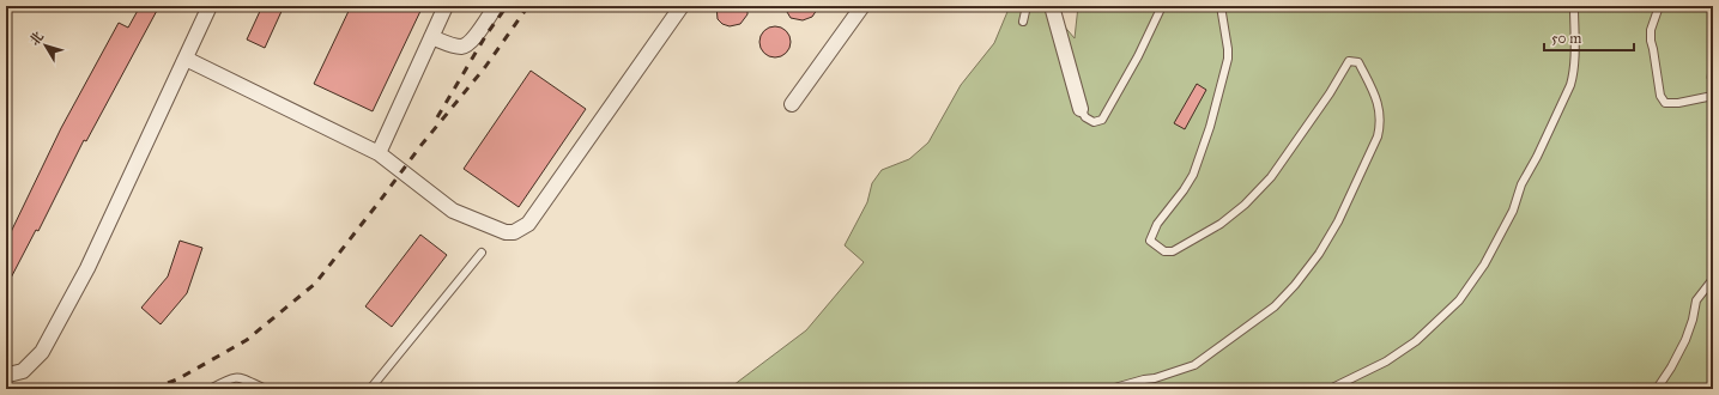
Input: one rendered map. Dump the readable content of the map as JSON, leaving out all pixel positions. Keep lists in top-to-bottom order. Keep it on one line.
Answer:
{"scale_bar":"50 m","north":"top left"}
